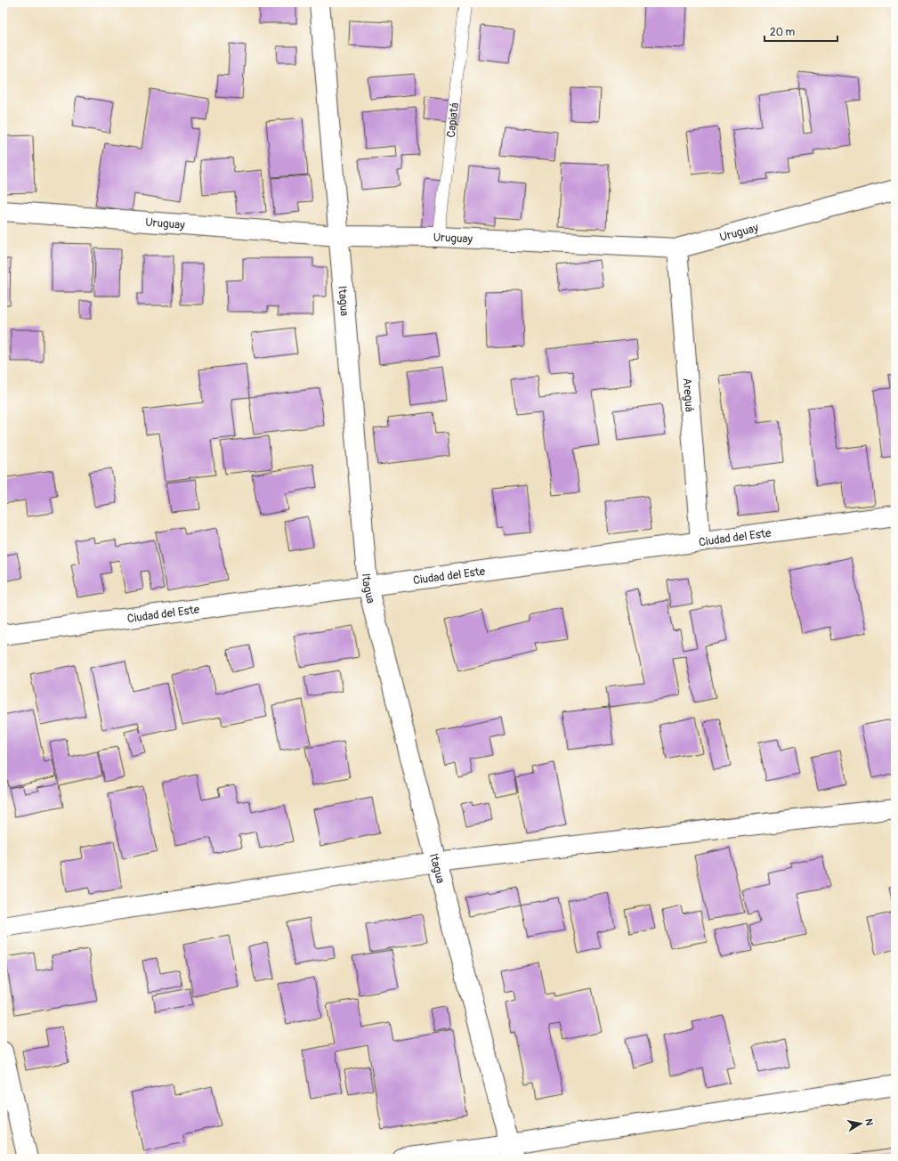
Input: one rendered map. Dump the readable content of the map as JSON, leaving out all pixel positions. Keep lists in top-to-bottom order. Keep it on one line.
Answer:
{"streets":{"street":["Uruguay","Itagua","Areguá","Ciudad del Este"],"lane":["Capiatá"]},"crossings":[["Capiatá","Uruguay"],["Uruguay","Itagua"],["Uruguay","Areguá"],["Itagua","Ciudad del Este"],["Areguá","Ciudad del Este"]],"scale_bar":"20 m","north":"right"}
